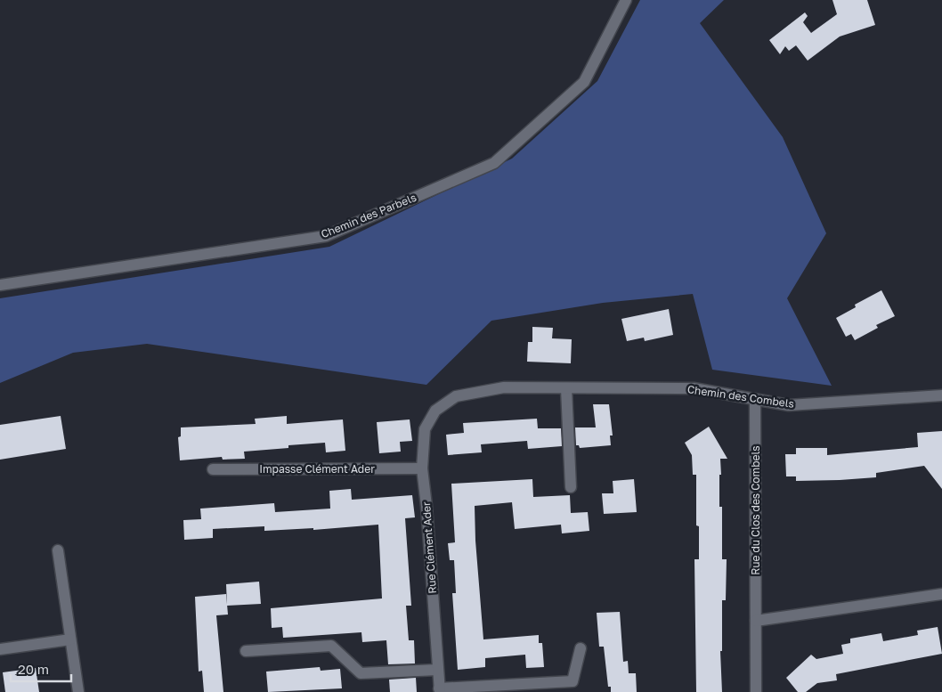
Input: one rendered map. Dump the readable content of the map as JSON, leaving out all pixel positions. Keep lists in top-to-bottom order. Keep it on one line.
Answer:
{"streets":{"street":["Chemin des Parbels","Chemin des Combels","Impasse Clément Ader","Rue du Clos des Combels","Rue Clément Ader"]},"crossings":[["Chemin des Combels","Rue du Clos des Combels"],["Chemin des Combels","Rue Clément Ader"],["Impasse Clément Ader","Rue Clément Ader"]],"scale_bar":"20 m"}
